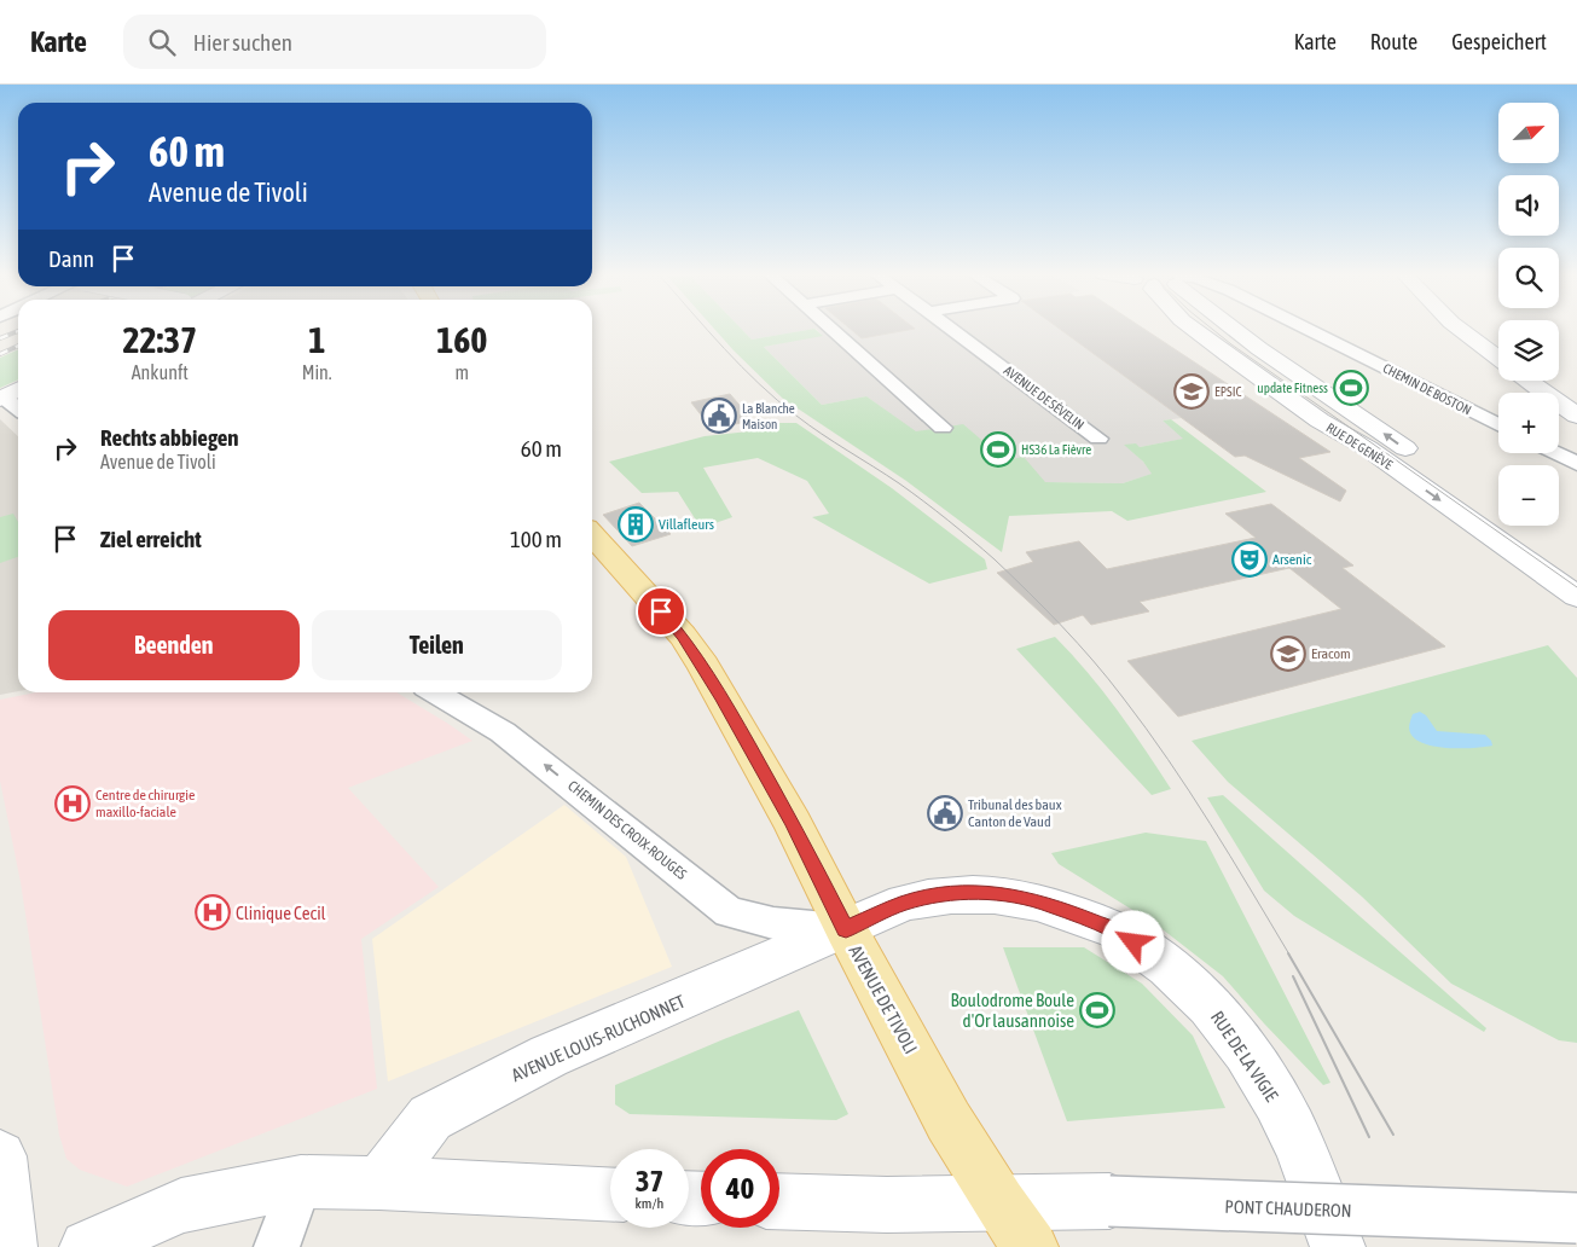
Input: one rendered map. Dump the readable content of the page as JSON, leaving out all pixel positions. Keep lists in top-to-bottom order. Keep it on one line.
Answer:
{"streets":{"main road":["AVENUE DE TIVOLI"],"street":["CHEMIN DE BOSTON","AVENUE DE SÉVELIN","RUE DE GENÈVE","CHEMIN DES CROIX-ROUGES","AVENUE LOUIS-RUCHONNET","RUE DE LA VIGIE","PONT CHAUDERON"]},"crossings":[["CHEMIN DES CROIX-ROUGES","AVENUE DE TIVOLI"],["CHEMIN DES CROIX-ROUGES","AVENUE LOUIS-RUCHONNET"],["CHEMIN DES CROIX-ROUGES","RUE DE LA VIGIE"],["AVENUE DE TIVOLI","AVENUE LOUIS-RUCHONNET"],["AVENUE DE TIVOLI","RUE DE LA VIGIE"],["AVENUE DE TIVOLI","PONT CHAUDERON"],["AVENUE LOUIS-RUCHONNET","RUE DE LA VIGIE"]],"one_way":["CHEMIN DES CROIX-ROUGES"],"places":{"sports":["update Fitness","HS36 La Fièvre","Boulodrome Boule d'Or lausannoise"],"school or university":["EPSIC","Eracom"],"public building":["La Blanche Maison","Tribunal des baux Canton de Vaud"],"building":["Villafleurs"],"theatre":["Arsenic"],"hospital":["Centre de chirurgie maxillo-faciale","Clinique Cecil"]},"north":"top right","page":{"header":"Karte","search":"Hier suchen","nav":["Karte","Route","Gespeichert"],"map_buttons":["+","−"],"turn":["60 m","Avenue de Tivoli"],"then":"Dann","eta":["22:37","Ankunft","1","Min.","160","m"],"list":[{"name":"Rechts abbiegen","note":"Avenue de Tivoli","value":"60 m"},{"name":"Ziel erreicht","value":"100 m"}],"buttons":["Beenden","Teilen"],"speed":"37 km/h","limit":"40"}}
